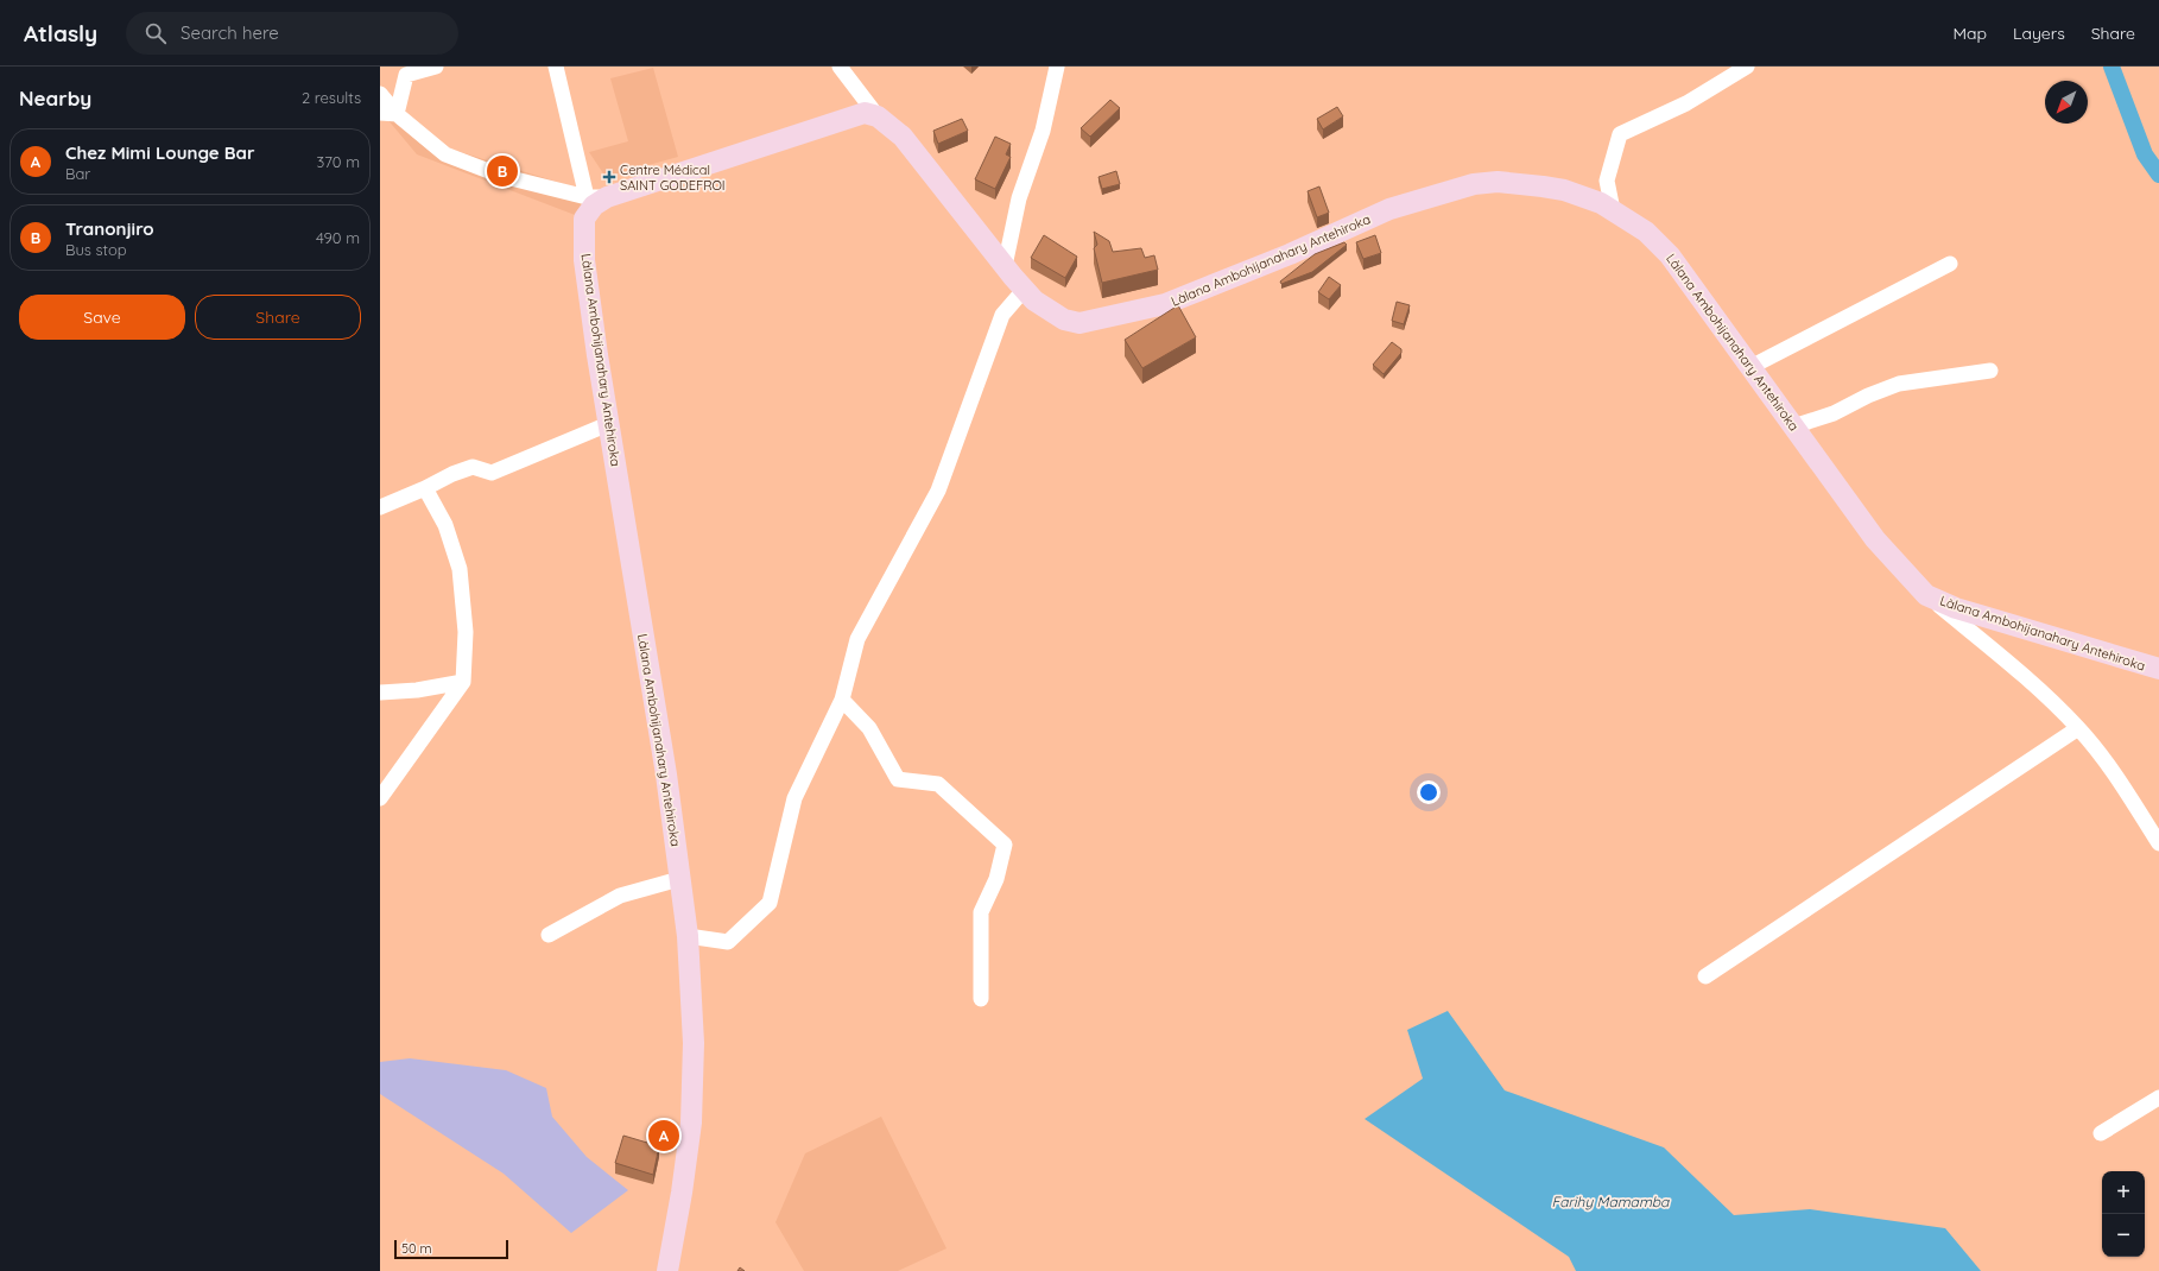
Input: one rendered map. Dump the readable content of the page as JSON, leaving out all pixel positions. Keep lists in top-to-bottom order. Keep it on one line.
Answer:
{"streets":{"street":["Làlana Ambohijanahary Antehiroka"]},"water":["Farihy Mamamba"],"places":{"health":["Centre Médical SAINT GODEFROI"]},"scale_bar":"50 m","north":"bottom left","page":{"header":"Atlasly","search":"Search here","nav":["Map","Layers","Share"],"heading":["Nearby","2 results"],"list":[{"mark":"A","name":"Chez Mimi Lounge Bar","note":"Bar","value":"370 m"},{"mark":"B","name":"Tranonjiro","note":"Bus stop","value":"490 m"}],"pins":["B","A"],"buttons":["Save","Share"],"map_buttons":["+","−"],"scale":"50 m"}}
